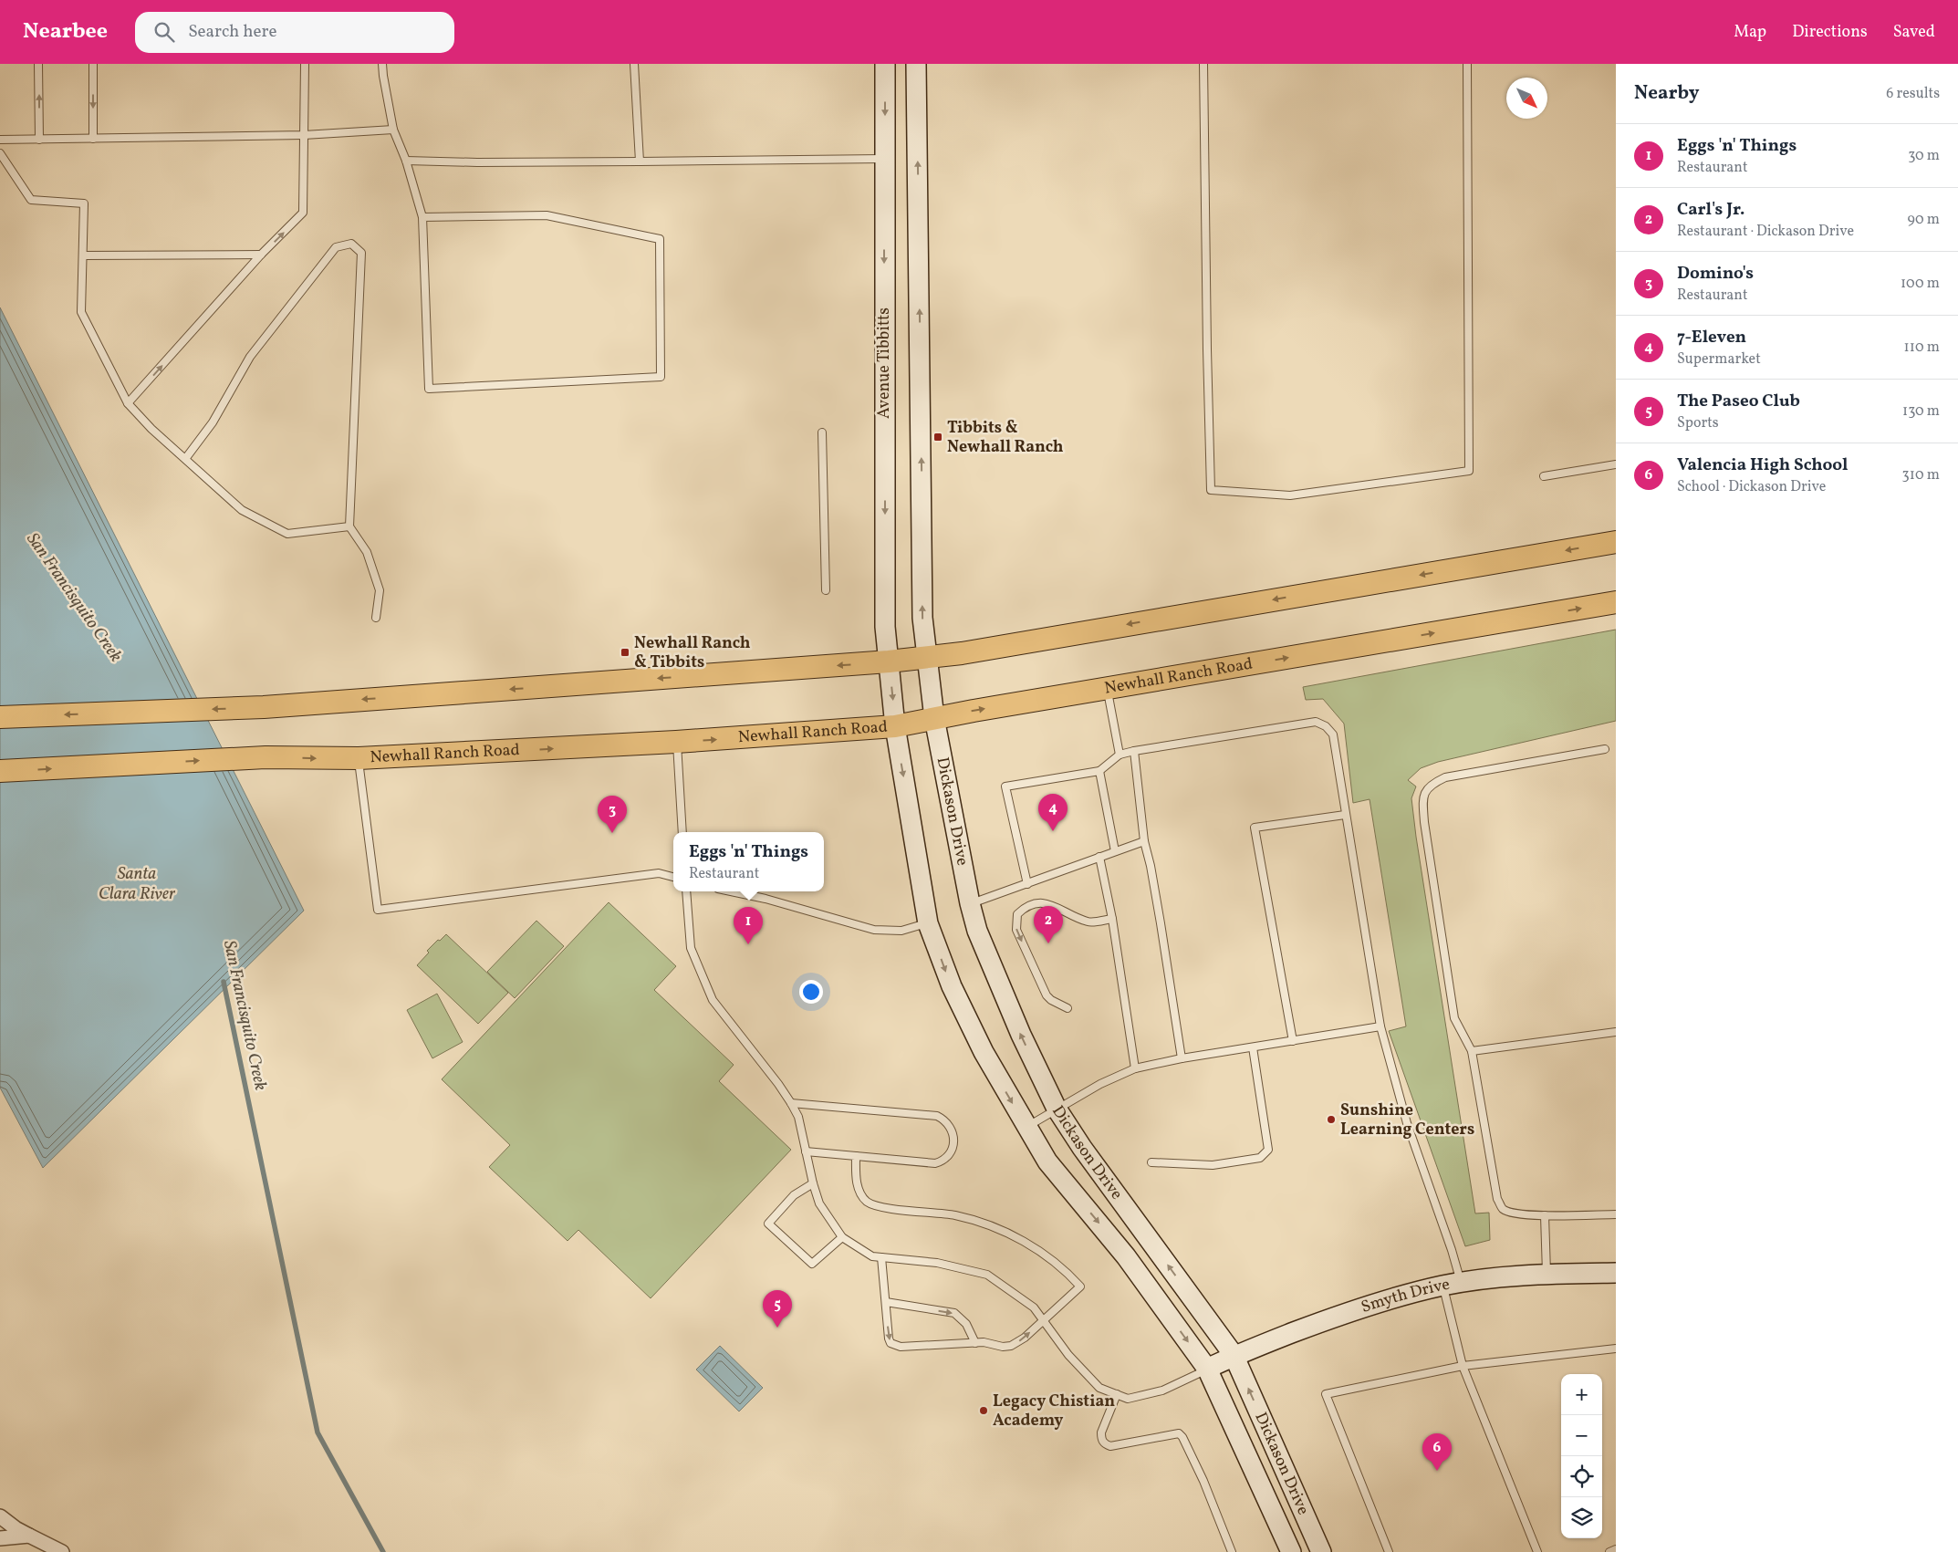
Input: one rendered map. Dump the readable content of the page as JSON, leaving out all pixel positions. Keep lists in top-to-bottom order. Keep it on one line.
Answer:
{"streets":{"main road":["Newhall Ranch Road"],"street":["Avenue Tibbitts","Dickason Drive","Smyth Drive"]},"crossings":[["Avenue Tibbitts","Newhall Ranch Road"],["Avenue Tibbitts","Dickason Drive"],["Newhall Ranch Road","Dickason Drive"],["Dickason Drive","Smyth Drive"]],"water":["San Francisquito Creek","Santa Clara River"],"places":{"transit":["Tibbits & Newhall Ranch","Newhall Ranch & Tibbits"],"other":["Sunshine Learning Centers","Legacy Chistian Academy"]},"north":"bottom right","page":{"header":"Nearbee","search":"Search here","nav":["Map","Directions","Saved"],"heading":["Nearby","6 results"],"list":[{"mark":"1","name":"Eggs 'n' Things","note":"Restaurant","value":"30 m"},{"mark":"2","name":"Carl's Jr.","note":"Restaurant · Dickason Drive","value":"90 m"},{"mark":"3","name":"Domino's","note":"Restaurant","value":"100 m"},{"mark":"4","name":"7-Eleven","note":"Supermarket","value":"110 m"},{"mark":"5","name":"The Paseo Club","note":"Sports","value":"130 m"},{"mark":"6","name":"Valencia High School","note":"School · Dickason Drive","value":"310 m"}],"pins":["4","3","2","1","5","6"],"popup":["Eggs 'n' Things","Restaurant"],"map_buttons":["+","−"]}}
